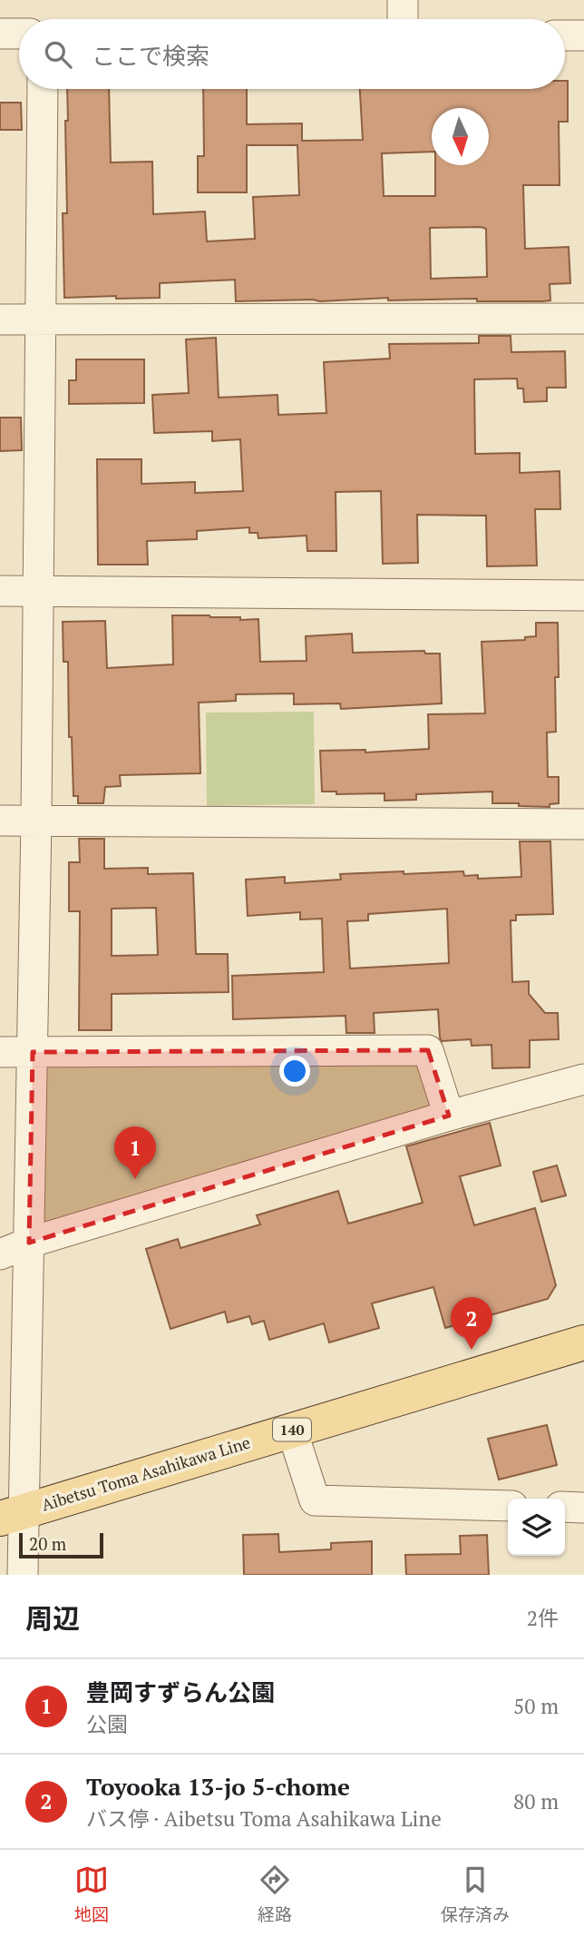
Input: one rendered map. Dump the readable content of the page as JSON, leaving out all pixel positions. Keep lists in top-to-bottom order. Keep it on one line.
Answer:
{"streets":{"main road":["140","Aibetsu Toma Asahikawa Line"]},"scale_bar":"20 m","north":"bottom","page":{"search":"ここで検索","pins":["1","2"],"scale":"20 m","heading":["周辺","2件"],"list":[{"mark":"1","name":"豊岡すずらん公園","note":"公園","value":"50 m"},{"mark":"2","name":"Toyooka 13-jo 5-chome","note":"バス停 · Aibetsu Toma Asahikawa Line","value":"80 m"}],"nav":["地図","経路","保存済み"]}}
